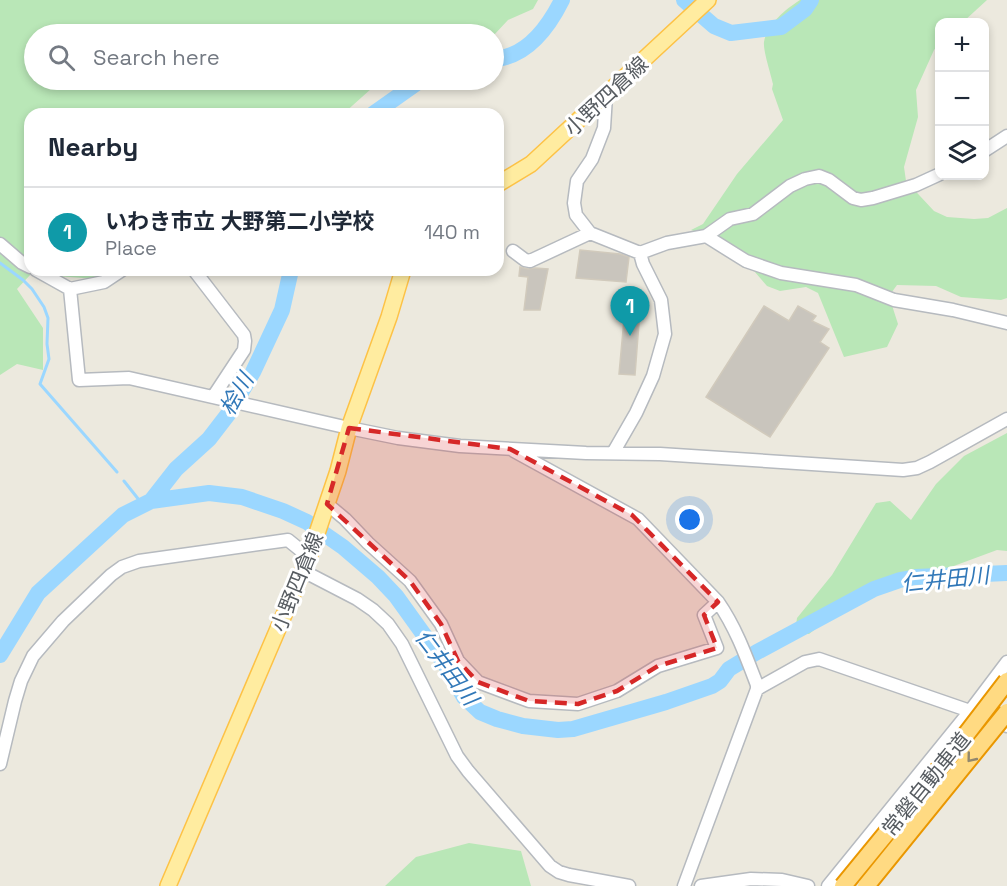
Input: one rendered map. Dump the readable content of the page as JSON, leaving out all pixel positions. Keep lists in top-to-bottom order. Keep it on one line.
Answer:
{"streets":{"highway":["常磐自動車道"],"main road":["小野四倉線"]},"water":["桧川","仁井田川"],"page":{"map_buttons":["+","−"],"search":"Search here","heading":"Nearby","list":[{"mark":"1","name":"いわき市立 大野第二小学校","note":"Place","value":"140 m"}],"pins":"1"}}
